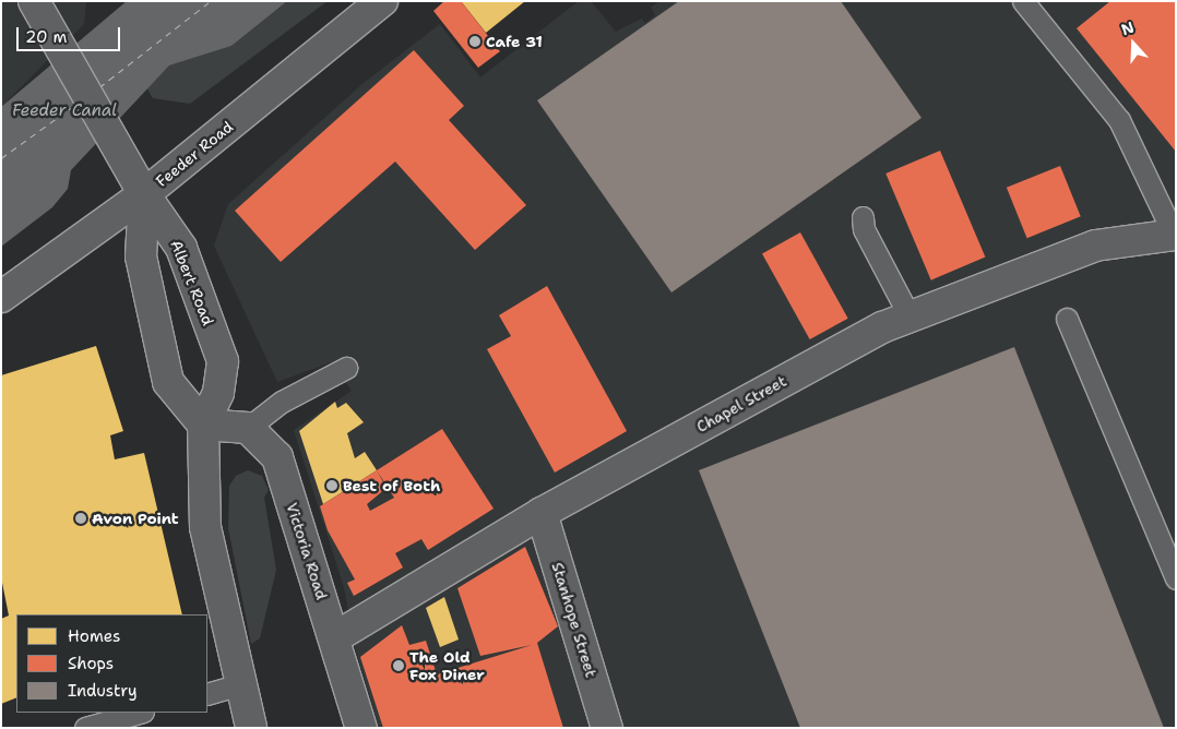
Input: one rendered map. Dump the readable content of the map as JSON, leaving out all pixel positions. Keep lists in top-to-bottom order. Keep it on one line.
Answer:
{"streets":{"street":["Feeder Road","Albert Road","Chapel Street","Victoria Road","Stanhope Street"]},"crossings":[["Feeder Road","Albert Road"],["Chapel Street","Victoria Road"],["Chapel Street","Stanhope Street"]],"water":["Feeder Canal"],"places":["Cafe 31","Best of Both","Avon Point","The Old Fox Diner"],"legend":["Homes","Shops","Industry"],"scale_bar":"20 m","north":"top"}
